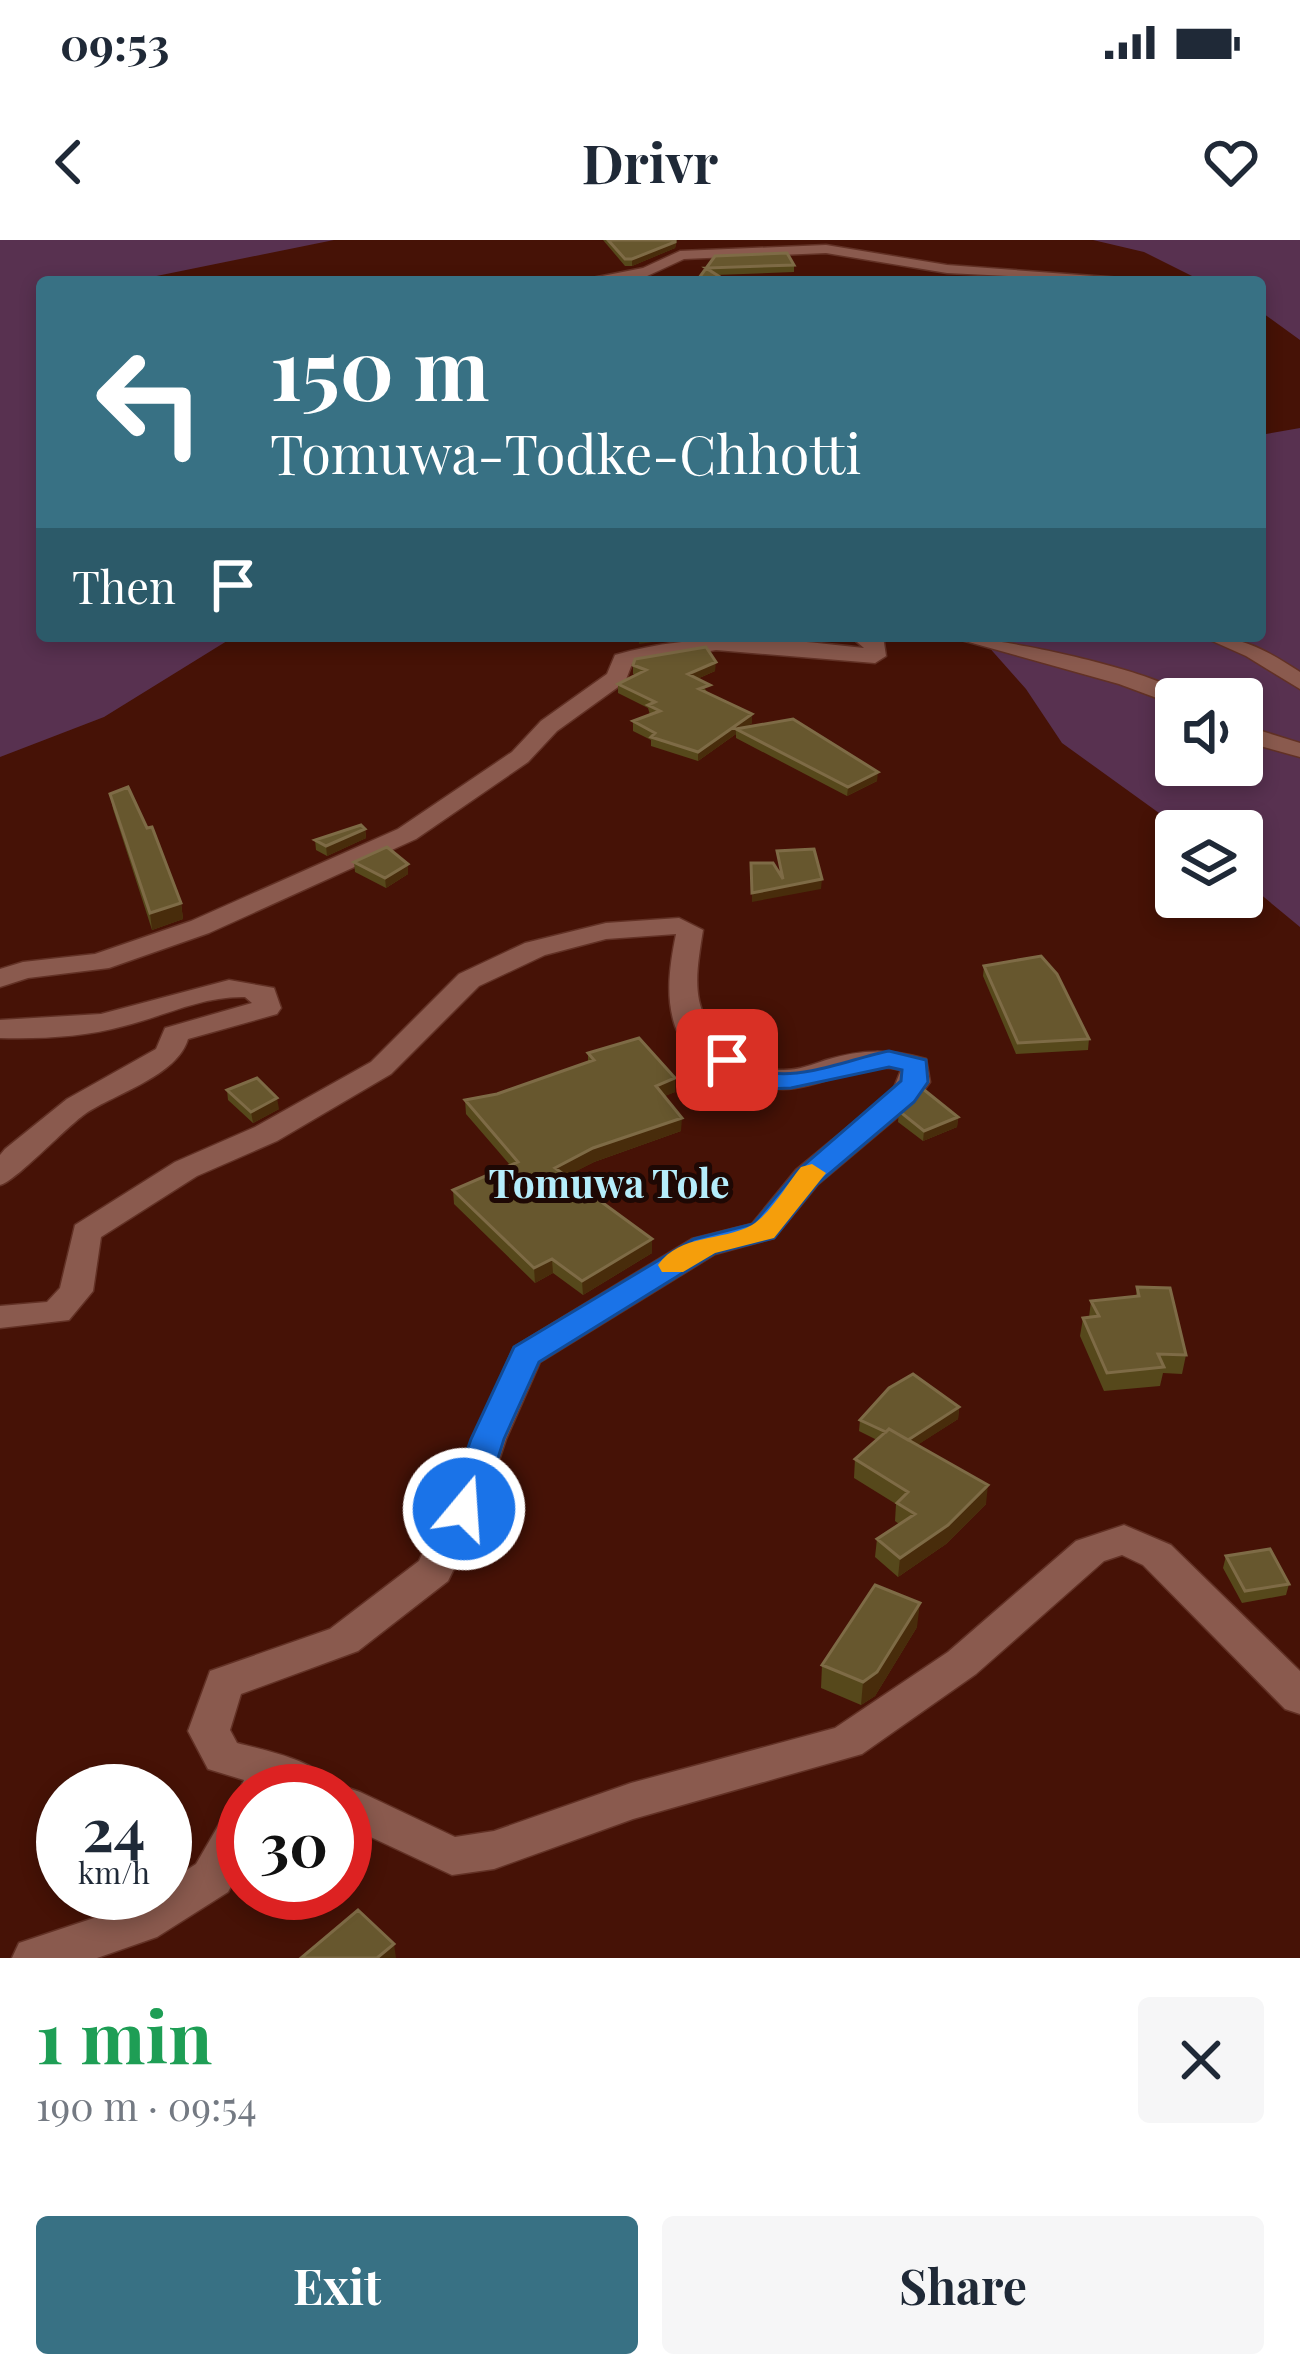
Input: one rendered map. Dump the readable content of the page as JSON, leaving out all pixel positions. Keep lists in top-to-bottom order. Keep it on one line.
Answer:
{"districts":["Tomuwa Tole"],"page":{"status":"09:53","header":"Drivr","turn":["150 m","Tomuwa-Todke-Chhotti"],"then":"Then","speed":"24 km/h","limit":"30","heading":["1 min","190 m · 09:54"],"buttons":["Exit","Share"]}}
